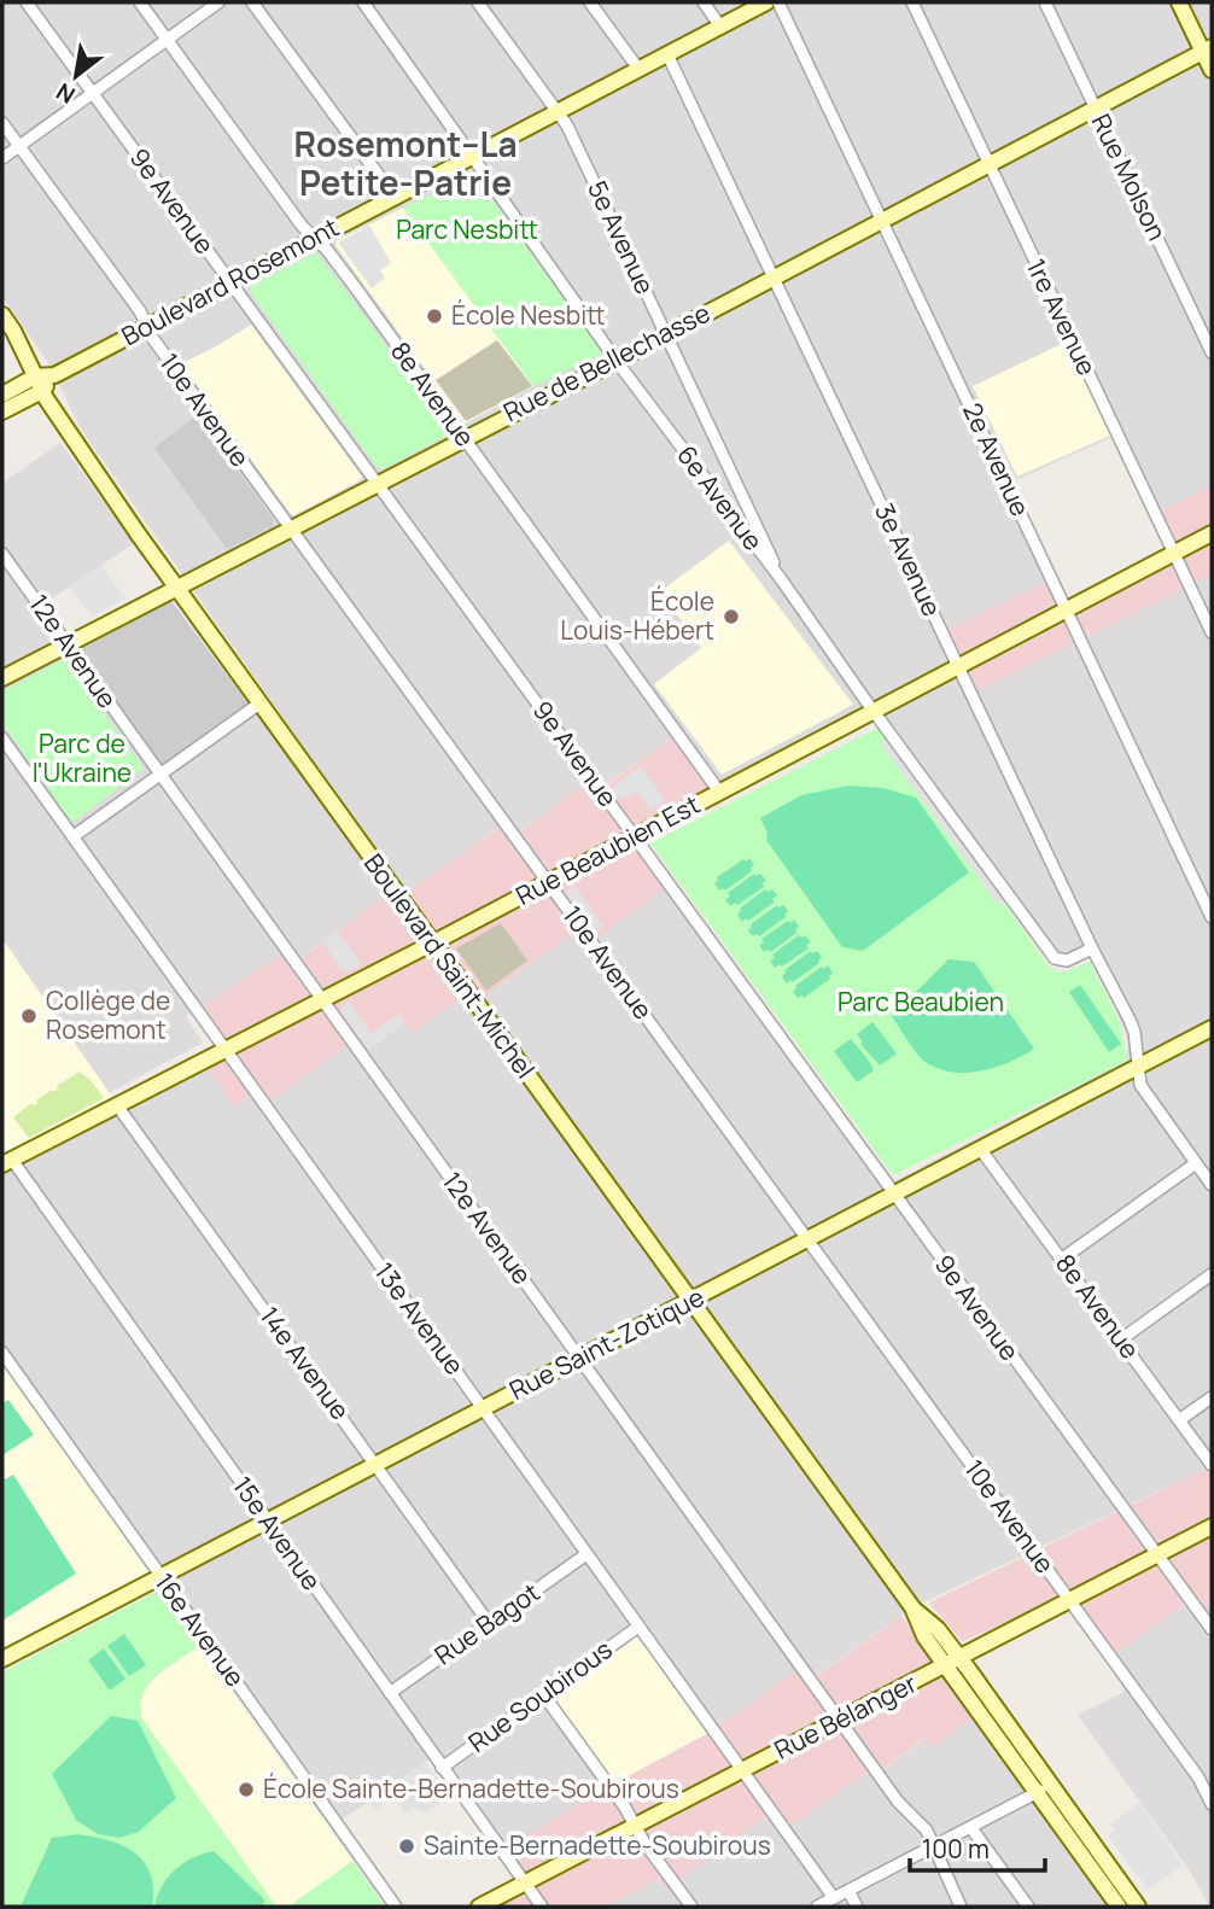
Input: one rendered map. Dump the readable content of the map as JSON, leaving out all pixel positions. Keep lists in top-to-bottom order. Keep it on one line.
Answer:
{"streets":{"street":["Rue Molson","9e Avenue","5e Avenue","Boulevard Rosemont","1re Avenue","Rue de Bellechasse","8e Avenue","10e Avenue","2e Avenue","6e Avenue","3e Avenue","12e Avenue","Rue Beaubien Est","Boulevard Saint-Michel","13e Avenue","Rue Saint-Zotique","14e Avenue","15e Avenue","Rue Bagot","16e Avenue","Rue Soubirous","Rue Bélanger"]},"crossings":[["Rue Molson","Rue de Bellechasse"],["9e Avenue","Boulevard Rosemont"],["9e Avenue","Rue de Bellechasse"],["9e Avenue","Rue Beaubien Est"],["9e Avenue","Rue Saint-Zotique"],["9e Avenue","Rue Bélanger"],["5e Avenue","Boulevard Rosemont"],["5e Avenue","Rue de Bellechasse"],["5e Avenue","6e Avenue"],["Boulevard Rosemont","8e Avenue"],["Boulevard Rosemont","10e Avenue"],["Boulevard Rosemont","6e Avenue"],["Boulevard Rosemont","3e Avenue"],["Boulevard Rosemont","Boulevard Saint-Michel"],["1re Avenue","Rue de Bellechasse"],["1re Avenue","Rue Beaubien Est"],["Rue de Bellechasse","8e Avenue"],["Rue de Bellechasse","10e Avenue"],["Rue de Bellechasse","2e Avenue"],["Rue de Bellechasse","6e Avenue"],["Rue de Bellechasse","3e Avenue"],["Rue de Bellechasse","12e Avenue"],["Rue de Bellechasse","Boulevard Saint-Michel"],["8e Avenue","Rue Beaubien Est"],["8e Avenue","Rue Saint-Zotique"],["10e Avenue","Rue Beaubien Est"],["10e Avenue","Rue Saint-Zotique"],["10e Avenue","Rue Bélanger"],["2e Avenue","Rue Beaubien Est"],["6e Avenue","3e Avenue"],["6e Avenue","Rue Beaubien Est"],["3e Avenue","Rue Beaubien Est"],["3e Avenue","Rue Saint-Zotique"],["12e Avenue","Rue Beaubien Est"],["12e Avenue","Rue Saint-Zotique"],["12e Avenue","Rue Bélanger"],["Rue Beaubien Est","Boulevard Saint-Michel"],["Rue Beaubien Est","13e Avenue"],["Rue Beaubien Est","14e Avenue"],["Rue Beaubien Est","15e Avenue"],["Boulevard Saint-Michel","Rue Saint-Zotique"],["Boulevard Saint-Michel","Rue Bélanger"],["13e Avenue","Rue Saint-Zotique"],["13e Avenue","Rue Bagot"],["13e Avenue","Rue Soubirous"],["13e Avenue","Rue Bélanger"],["Rue Saint-Zotique","14e Avenue"],["Rue Saint-Zotique","15e Avenue"],["Rue Saint-Zotique","16e Avenue"],["14e Avenue","Rue Bagot"],["15e Avenue","Rue Bagot"],["15e Avenue","Rue Soubirous"],["15e Avenue","Rue Bélanger"]],"districts":["Rosemont–La Petite-Patrie"],"parks":["Parc Nesbitt","Parc de l'Ukraine","Parc Beaubien"],"places":["École Nesbitt","École Louis-Hébert","Collège de Rosemont","École Sainte-Bernadette-Soubirous","Sainte-Bernadette-Soubirous"],"scale_bar":"100 m","north":"bottom left"}
